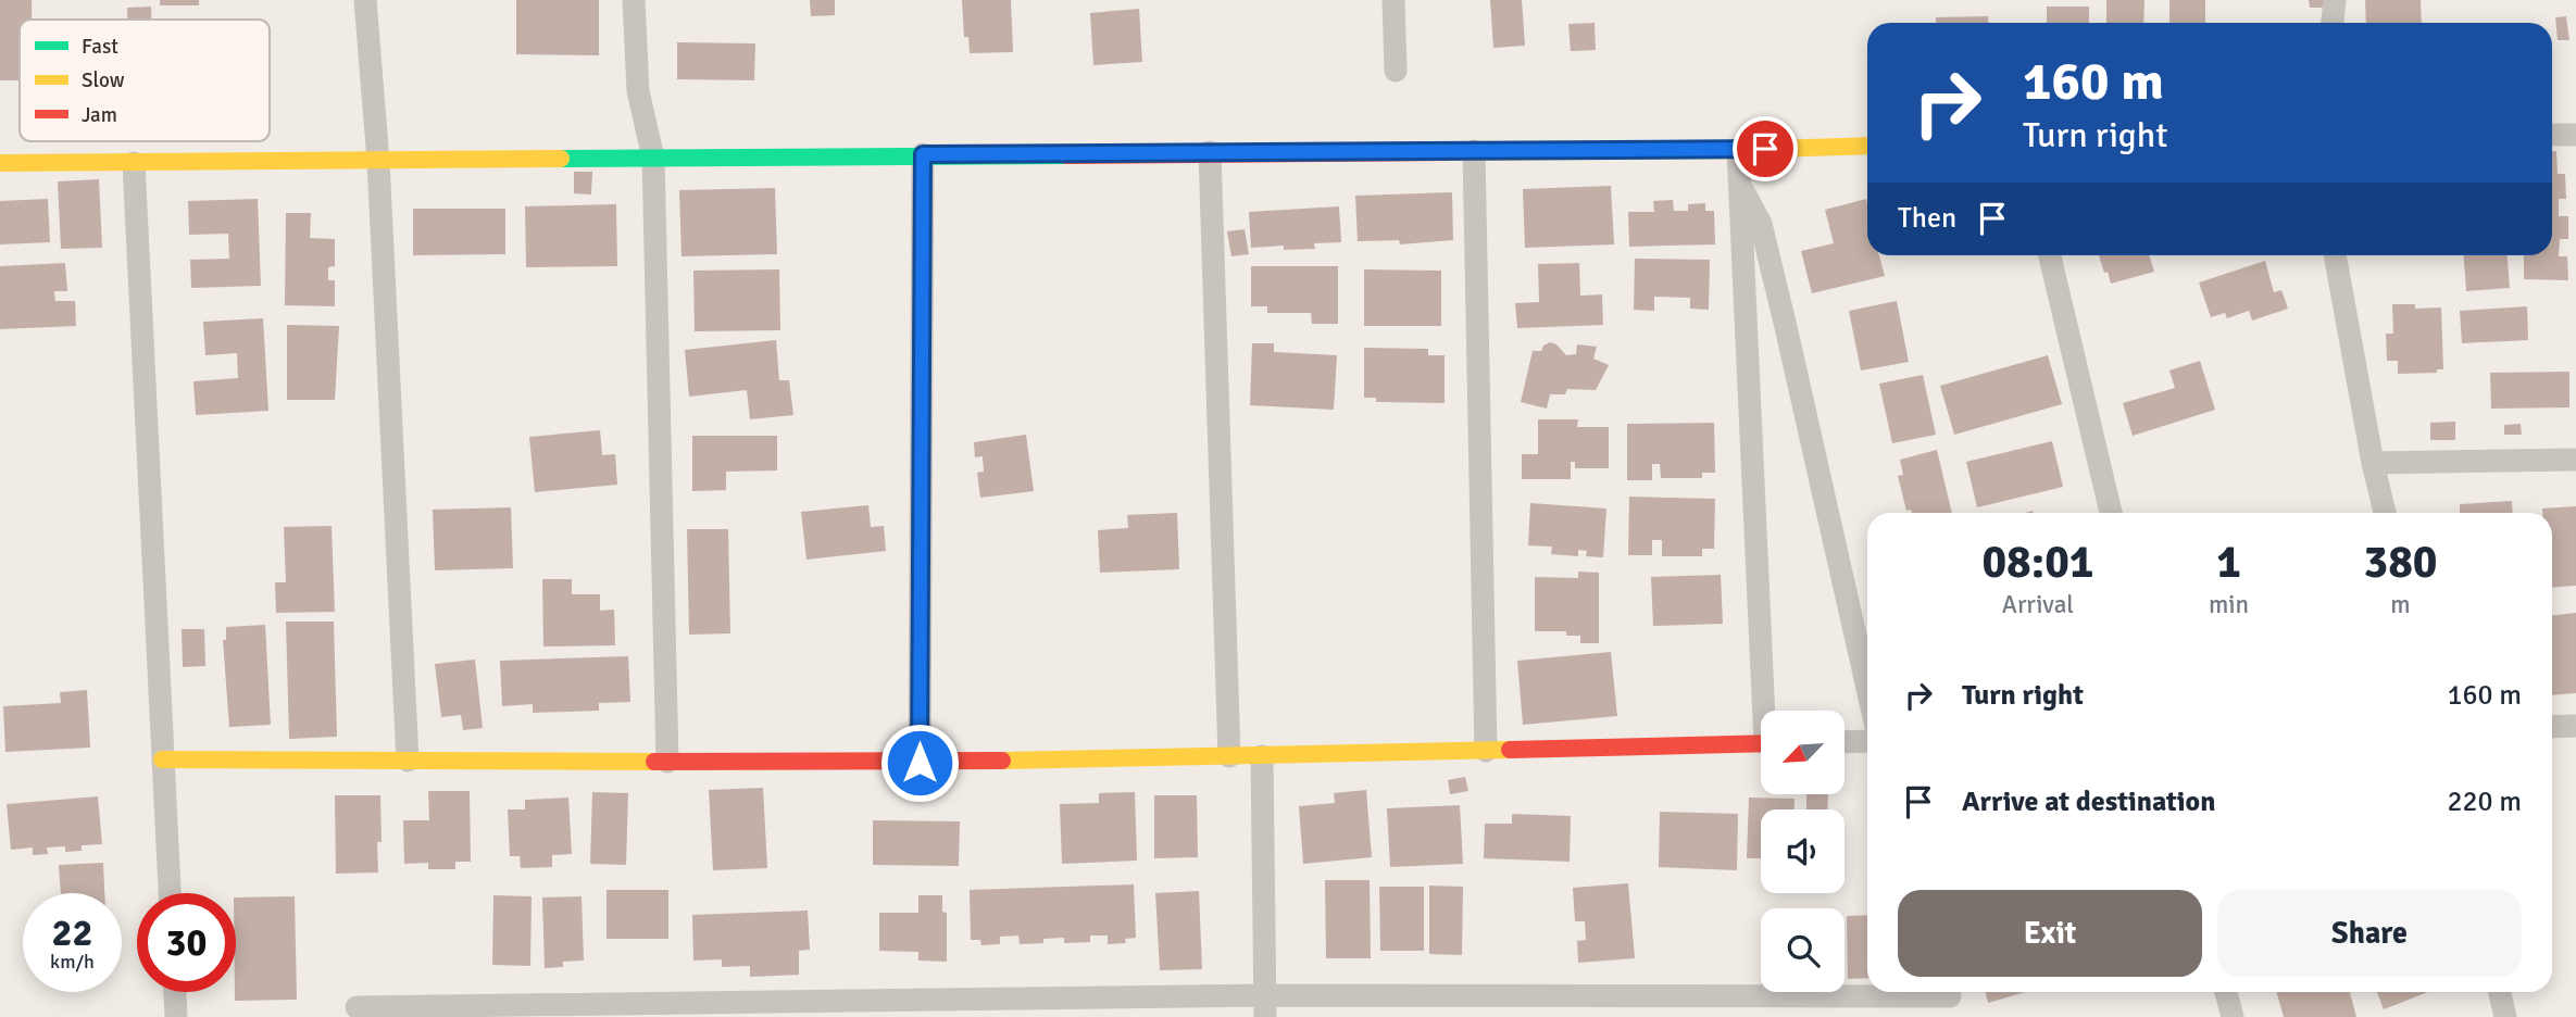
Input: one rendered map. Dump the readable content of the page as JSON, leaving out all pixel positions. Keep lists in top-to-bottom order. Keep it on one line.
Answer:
{"legend":["Fast","Slow","Jam"],"north":"bottom left","page":{"turn":["160 m","Turn right"],"then":"Then","eta":["08:01","Arrival","1","min","380","m"],"list":[{"name":"Turn right","value":"160 m"},{"name":"Arrive at destination","value":"220 m"}],"buttons":["Exit","Share"],"speed":"22 km/h","limit":"30"}}
